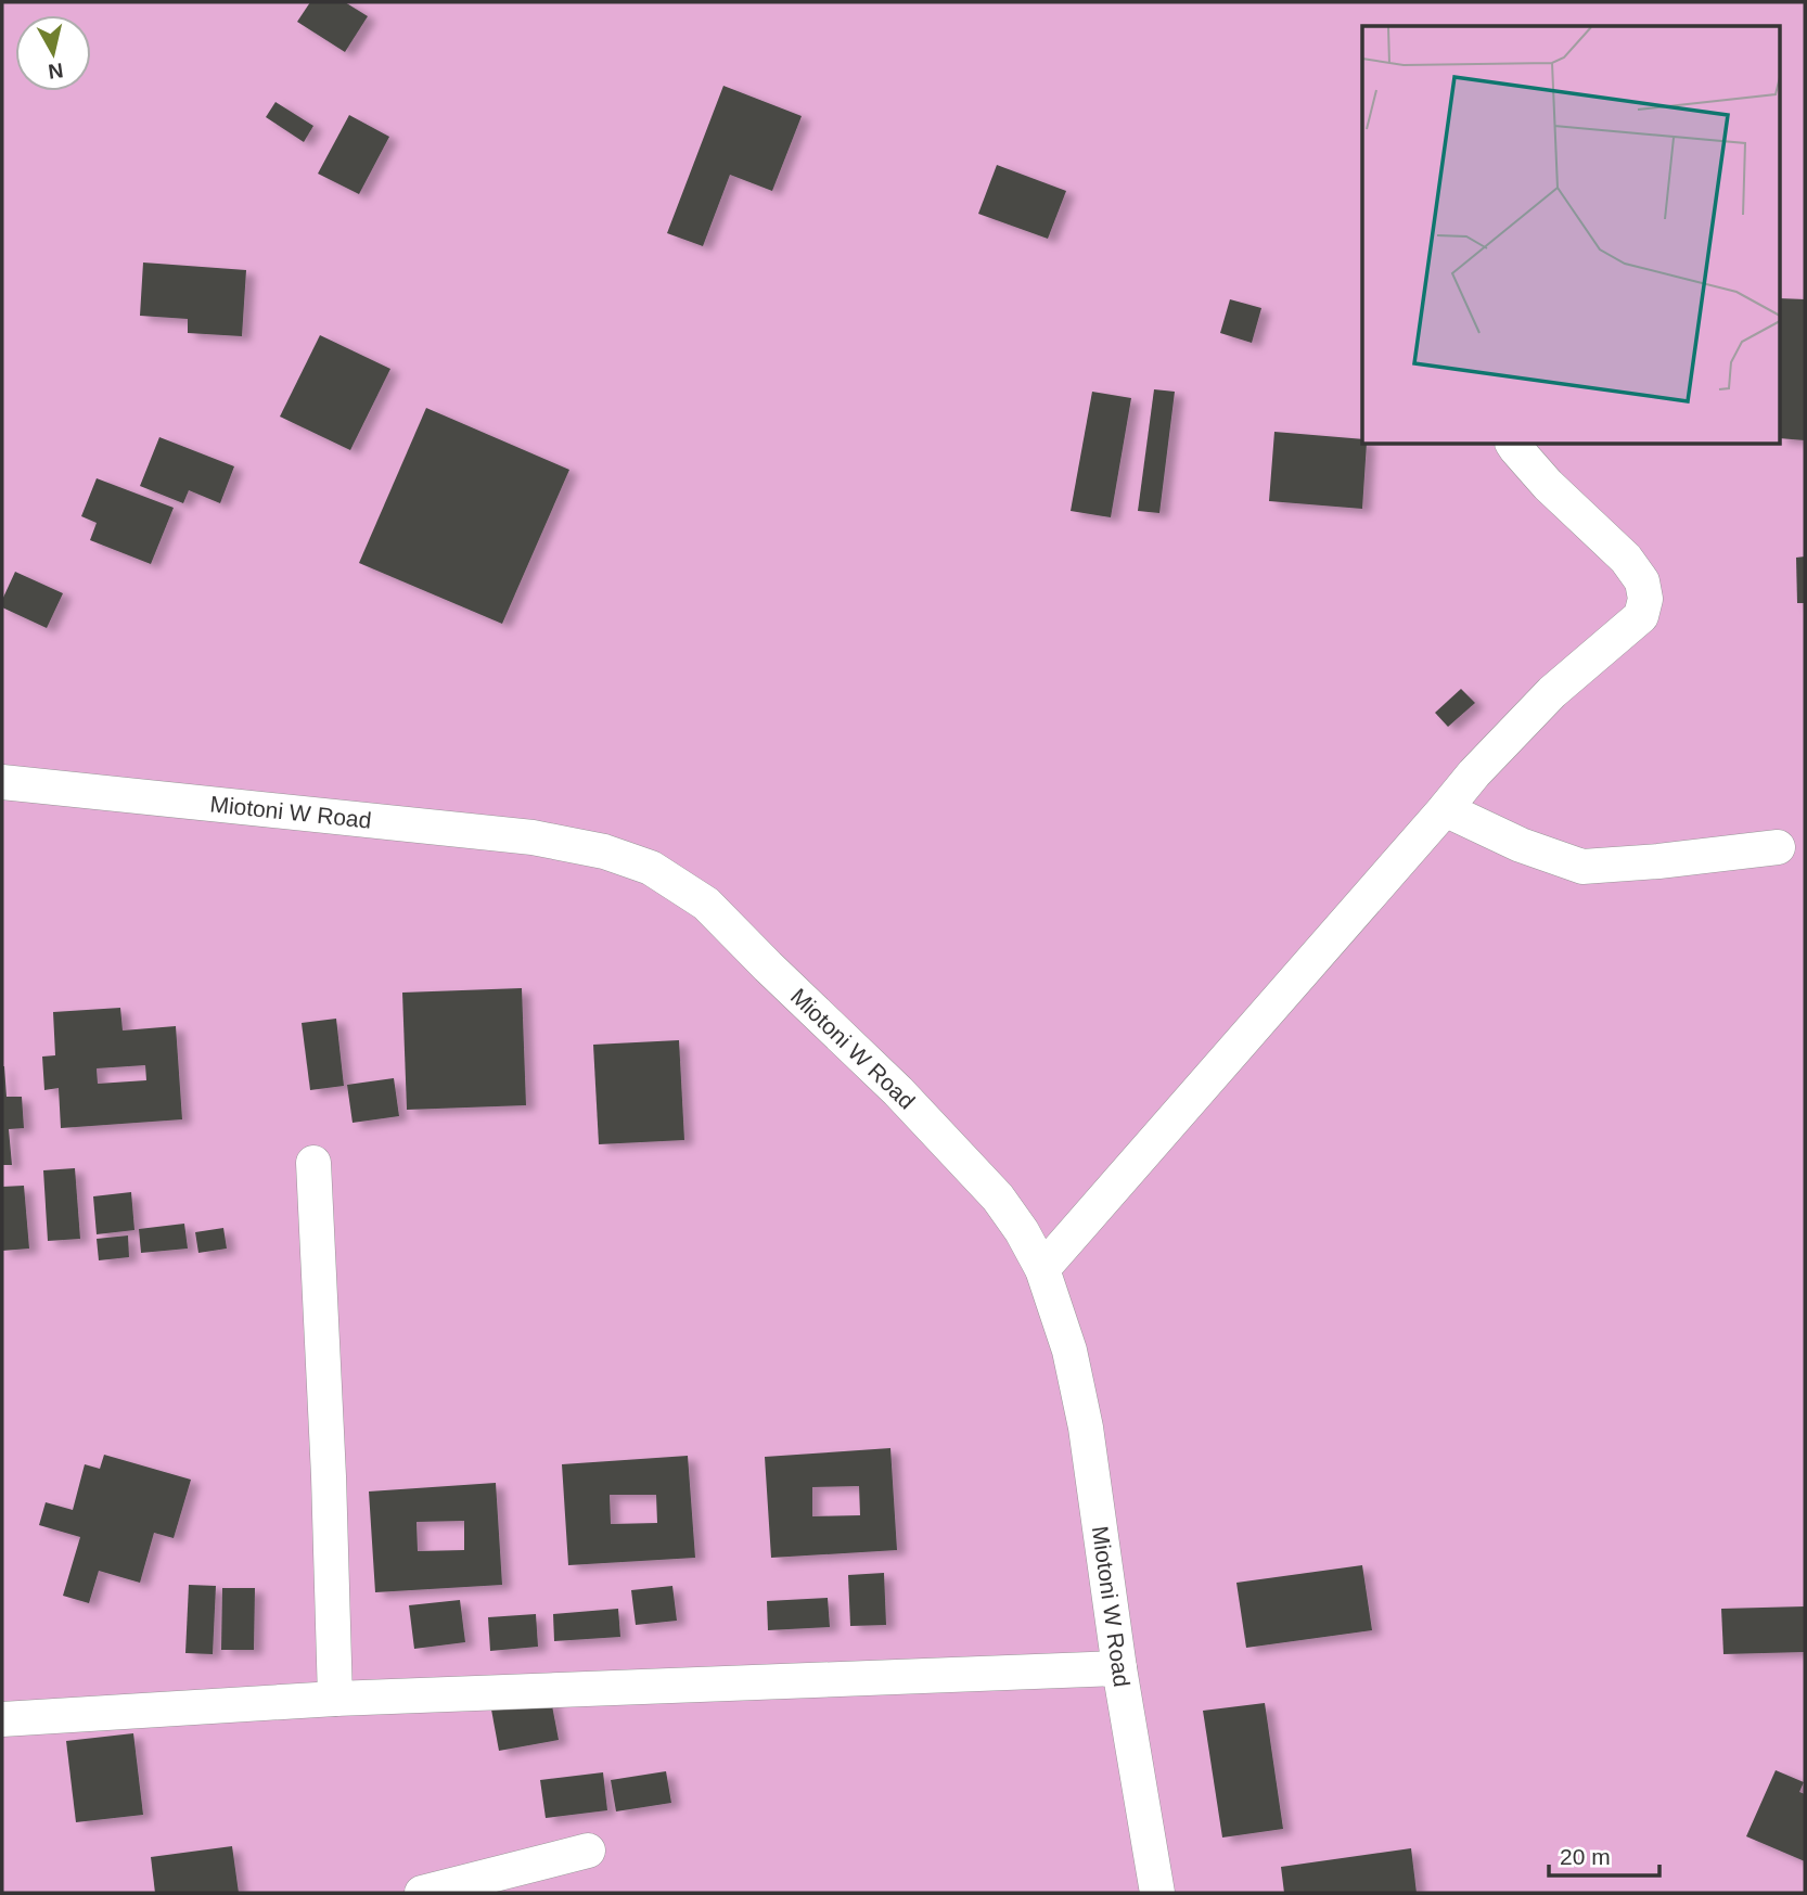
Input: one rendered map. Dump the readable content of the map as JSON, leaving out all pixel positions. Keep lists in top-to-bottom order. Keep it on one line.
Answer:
{"streets":{"street":["Miotoni W Road"]},"scale_bar":"20 m","north":"bottom"}
